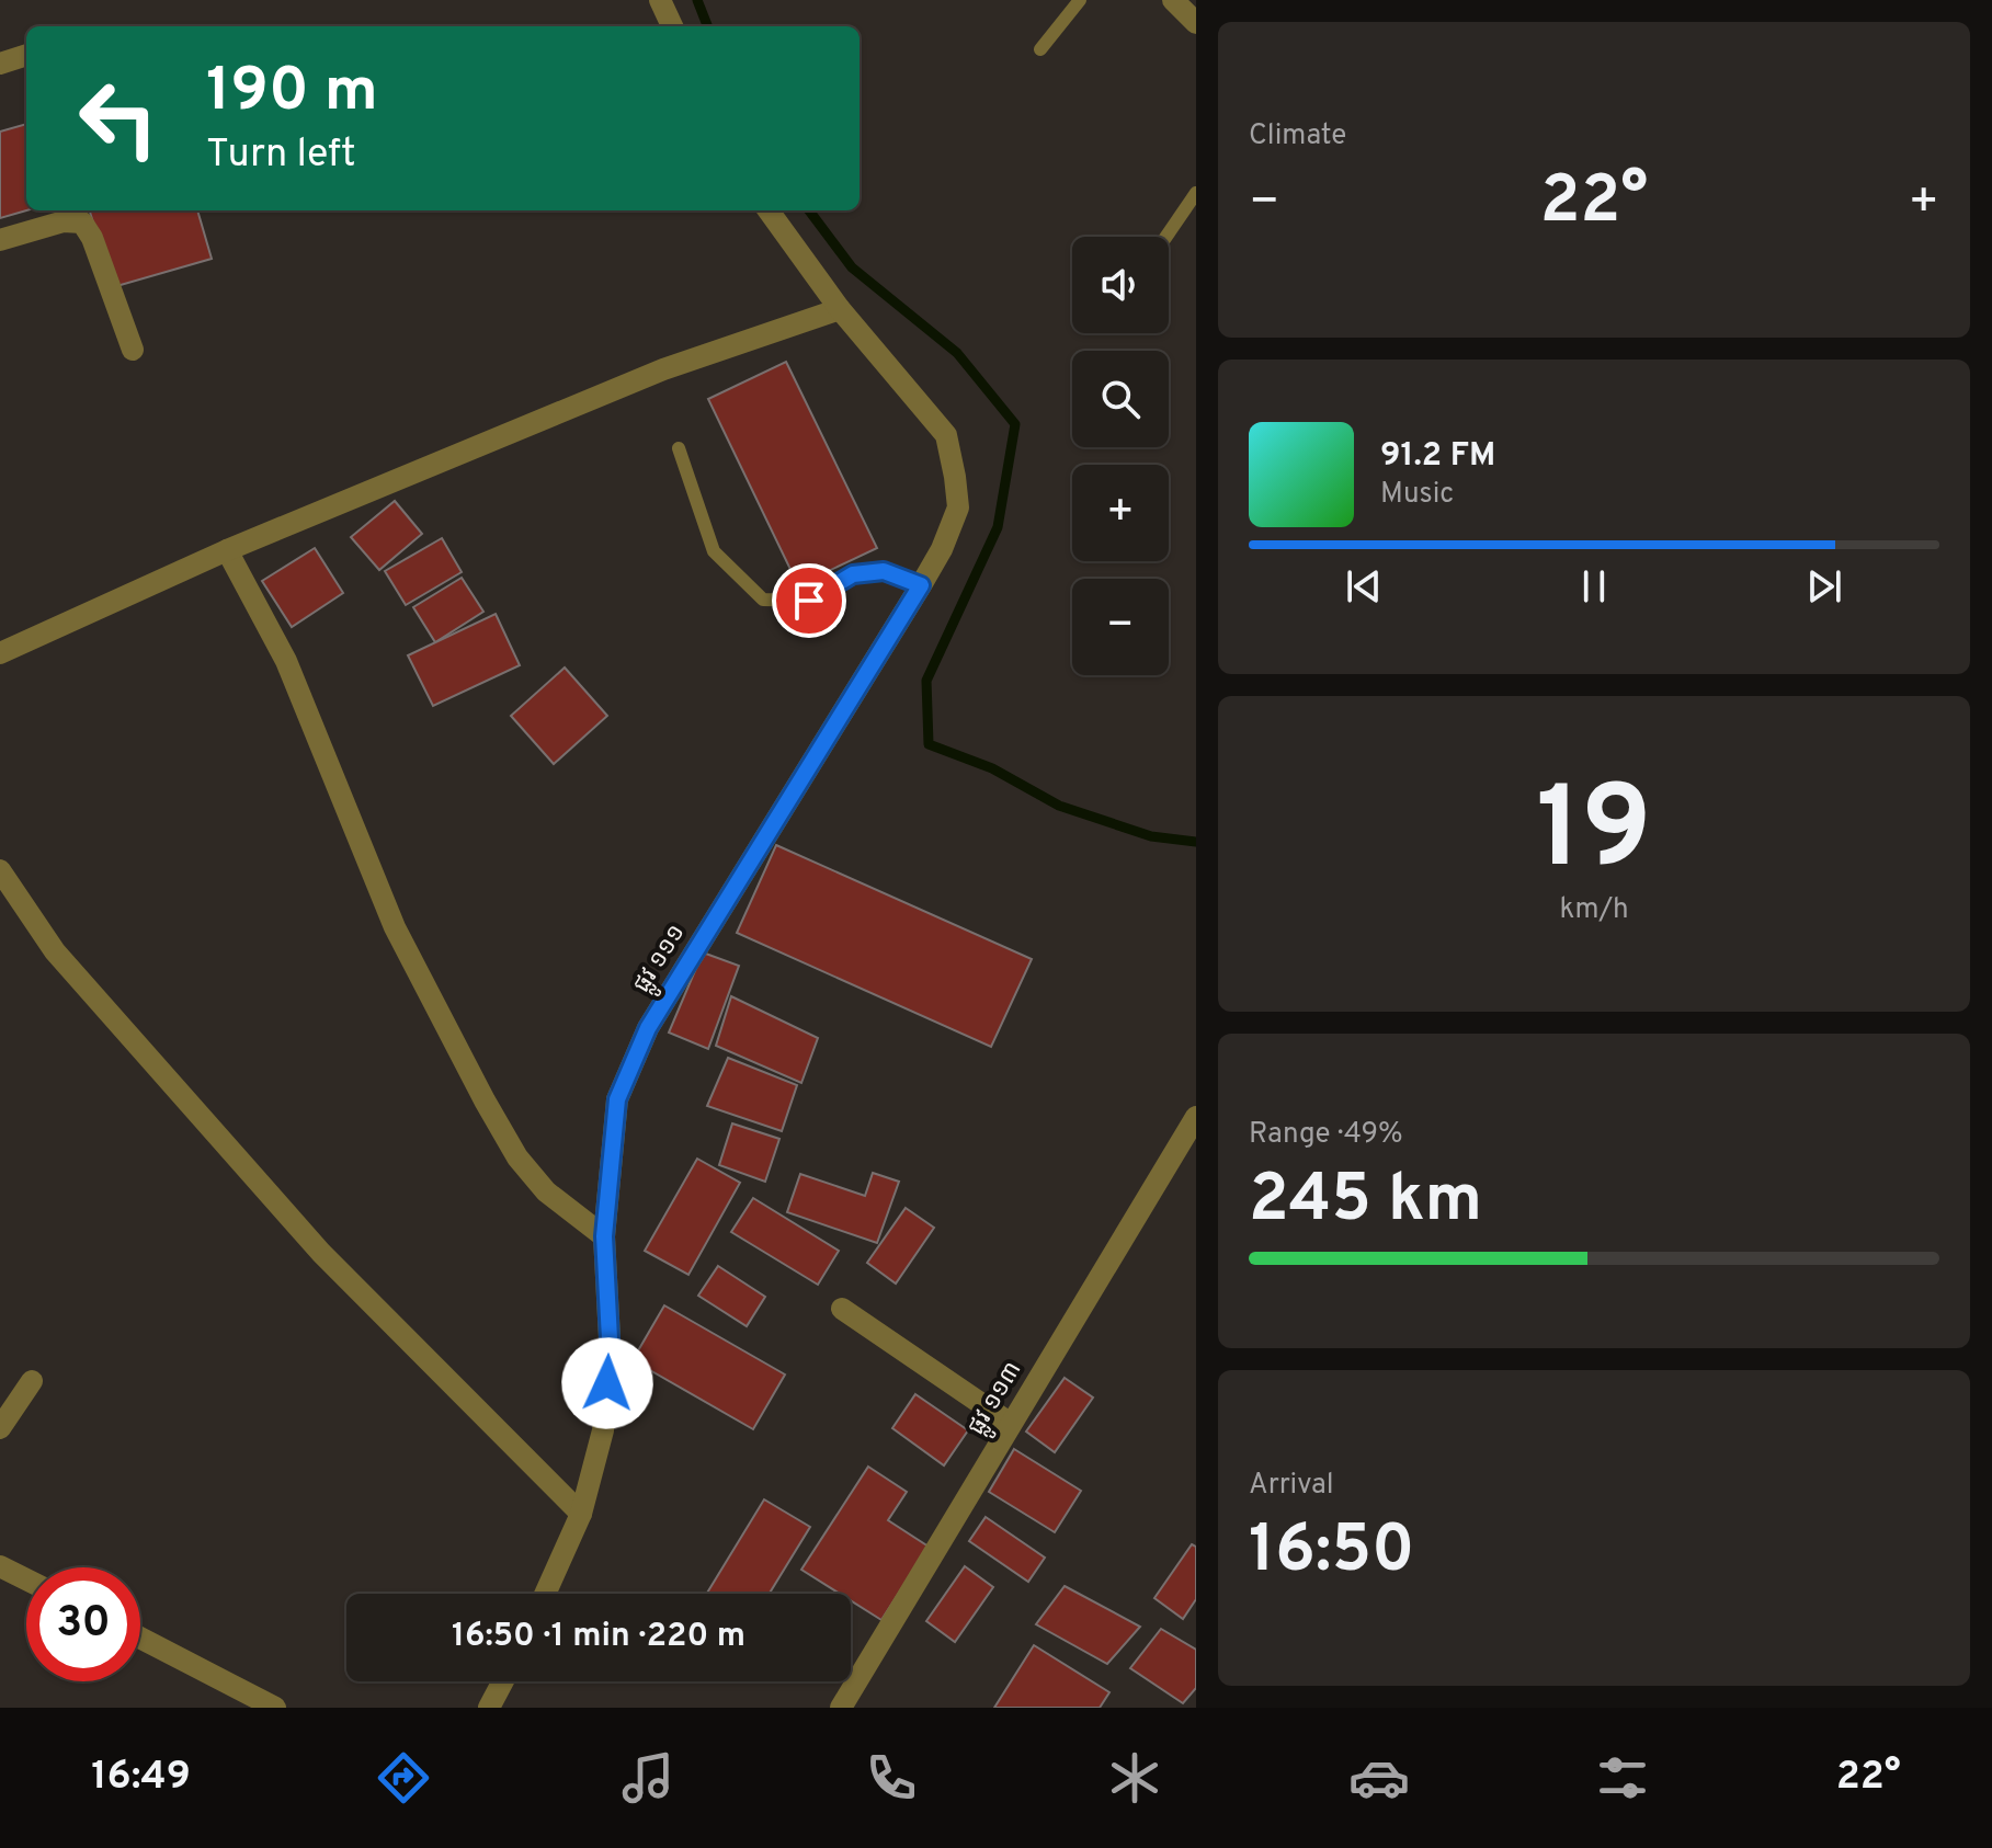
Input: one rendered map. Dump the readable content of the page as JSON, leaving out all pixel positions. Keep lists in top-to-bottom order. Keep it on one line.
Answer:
{"streets":{"street":["ផ្លូវ ១១១","ផ្លូវ ១១៣"]},"page":{"tile":["Climate",["19","km/h"],["Range · 49%","245 km"],["Arrival","16:50"]],"turn":["190 m","Turn left"],"heat":["−","22°","+"],"map_buttons":["+","−"],"song":["91.2 FM","Music"],"limit":"30","trip":"16:50 · 1 min · 220 m","tabs":["16:49","22°"]}}
